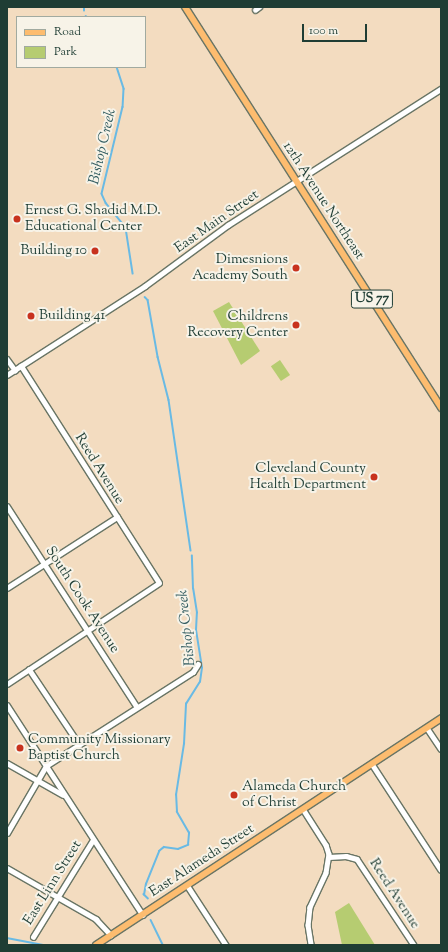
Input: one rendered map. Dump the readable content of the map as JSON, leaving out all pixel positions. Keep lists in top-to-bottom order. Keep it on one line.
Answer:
{"streets":{"main road":["12th Avenue Northeast","US 77","East Alameda Street"],"street":["East Main Street","Reed Avenue","South Cook Avenue","East Linn Street"]},"crossings":[["12th Avenue Northeast","East Main Street"],["East Main Street","Reed Avenue"],["Reed Avenue","South Cook Avenue"]],"water":["Bishop Creek"],"places":["Ernest G. Shadid M.D. Educational Center","Building 10","Dimesnions Academy South","Building 41","Childrens Recovery Center","Cleveland County Health Department","Community Missionary Baptist Church","Alameda Church of Christ"],"legend":["Road","Park"],"scale_bar":"100 m"}
